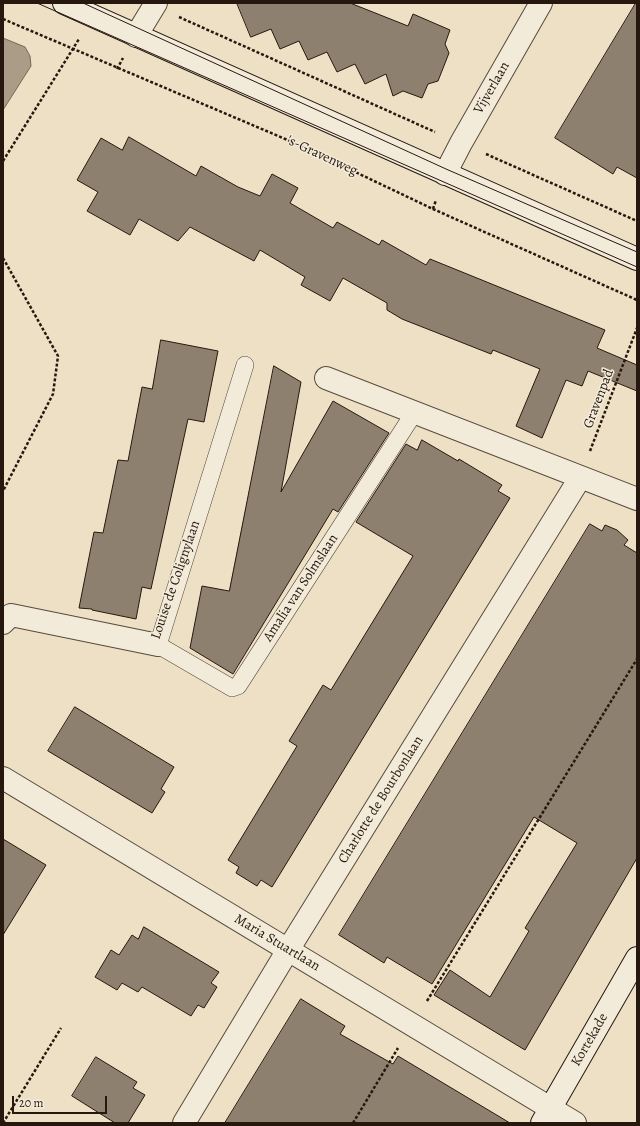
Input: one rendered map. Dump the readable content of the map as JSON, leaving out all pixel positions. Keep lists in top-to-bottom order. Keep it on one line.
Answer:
{"streets":{"street":["Vijverlaan","Louise de Colignylaan","Charlotte de Bourbonlaan","Maria Stuartlaan","Kortekade"],"lane":["Amalia van Solmslaan"],"path":["'s-Gravenweg","Gravenpad"]},"crossings":[["Gravenpad","Charlotte de Bourbonlaan"],["Louise de Colignylaan","Amalia van Solmslaan"],["Charlotte de Bourbonlaan","Maria Stuartlaan"],["Maria Stuartlaan","Kortekade"]],"scale_bar":"20 m"}
